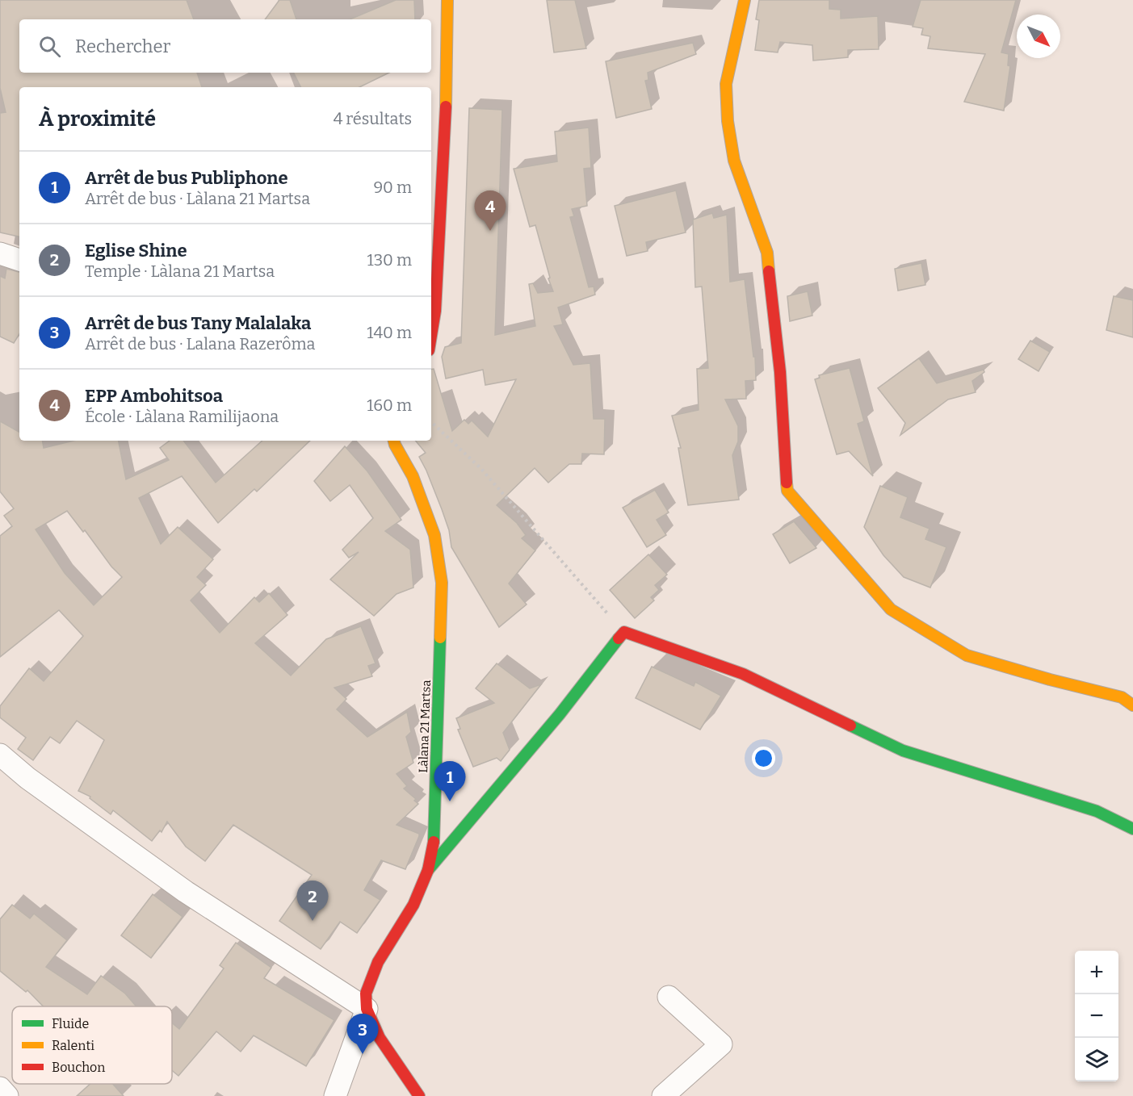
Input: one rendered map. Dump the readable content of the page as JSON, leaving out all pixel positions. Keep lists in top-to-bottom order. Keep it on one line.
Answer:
{"streets":{"street":["Làlana 21 Martsa"]},"legend":["Fluide","Ralenti","Bouchon"],"north":"bottom right","page":{"search":"Rechercher","heading":["À proximité","4 résultats"],"list":[{"mark":"1","name":"Arrêt de bus Publiphone","note":"Arrêt de bus · Làlana 21 Martsa","value":"90 m"},{"mark":"2","name":"Eglise Shine","note":"Temple · Làlana 21 Martsa","value":"130 m"},{"mark":"3","name":"Arrêt de bus Tany Malalaka","note":"Arrêt de bus · Lalana Razerôma","value":"140 m"},{"mark":"4","name":"EPP Ambohitsoa","note":"École · Làlana Ramilijaona","value":"160 m"}],"pins":["4","1","2","3"],"map_buttons":["+","−"]}}
